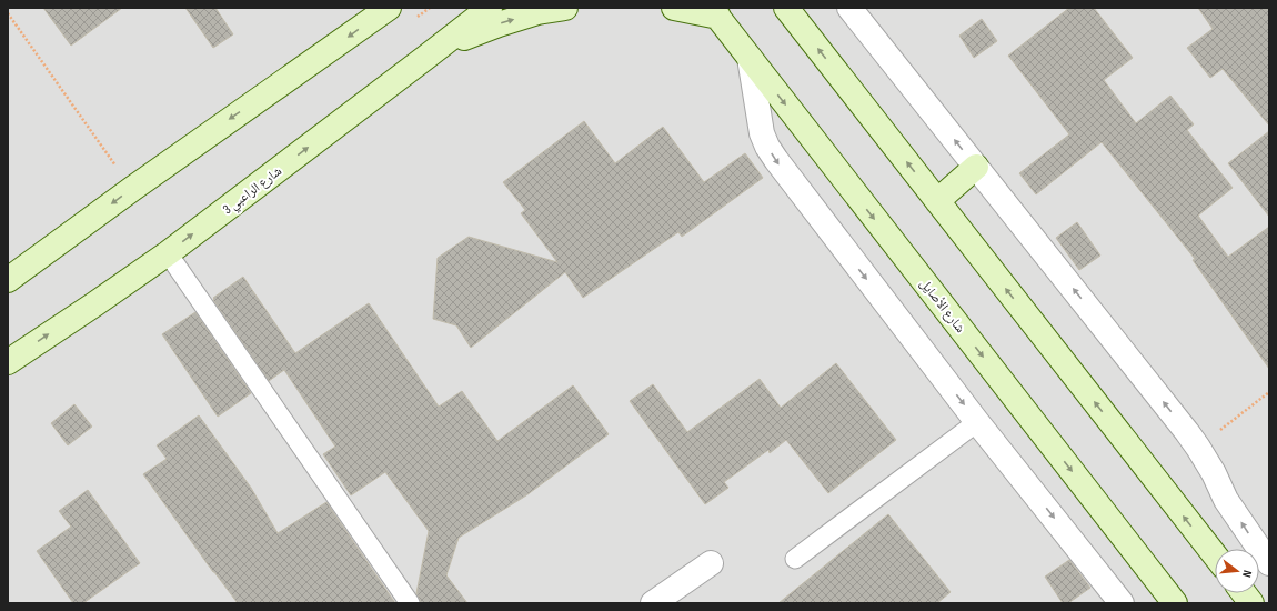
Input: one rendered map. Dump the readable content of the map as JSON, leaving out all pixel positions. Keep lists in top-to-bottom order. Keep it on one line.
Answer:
{"streets":{"street":["شارع الراعبي 3","شارع الأصايل"]},"north":"right"}
